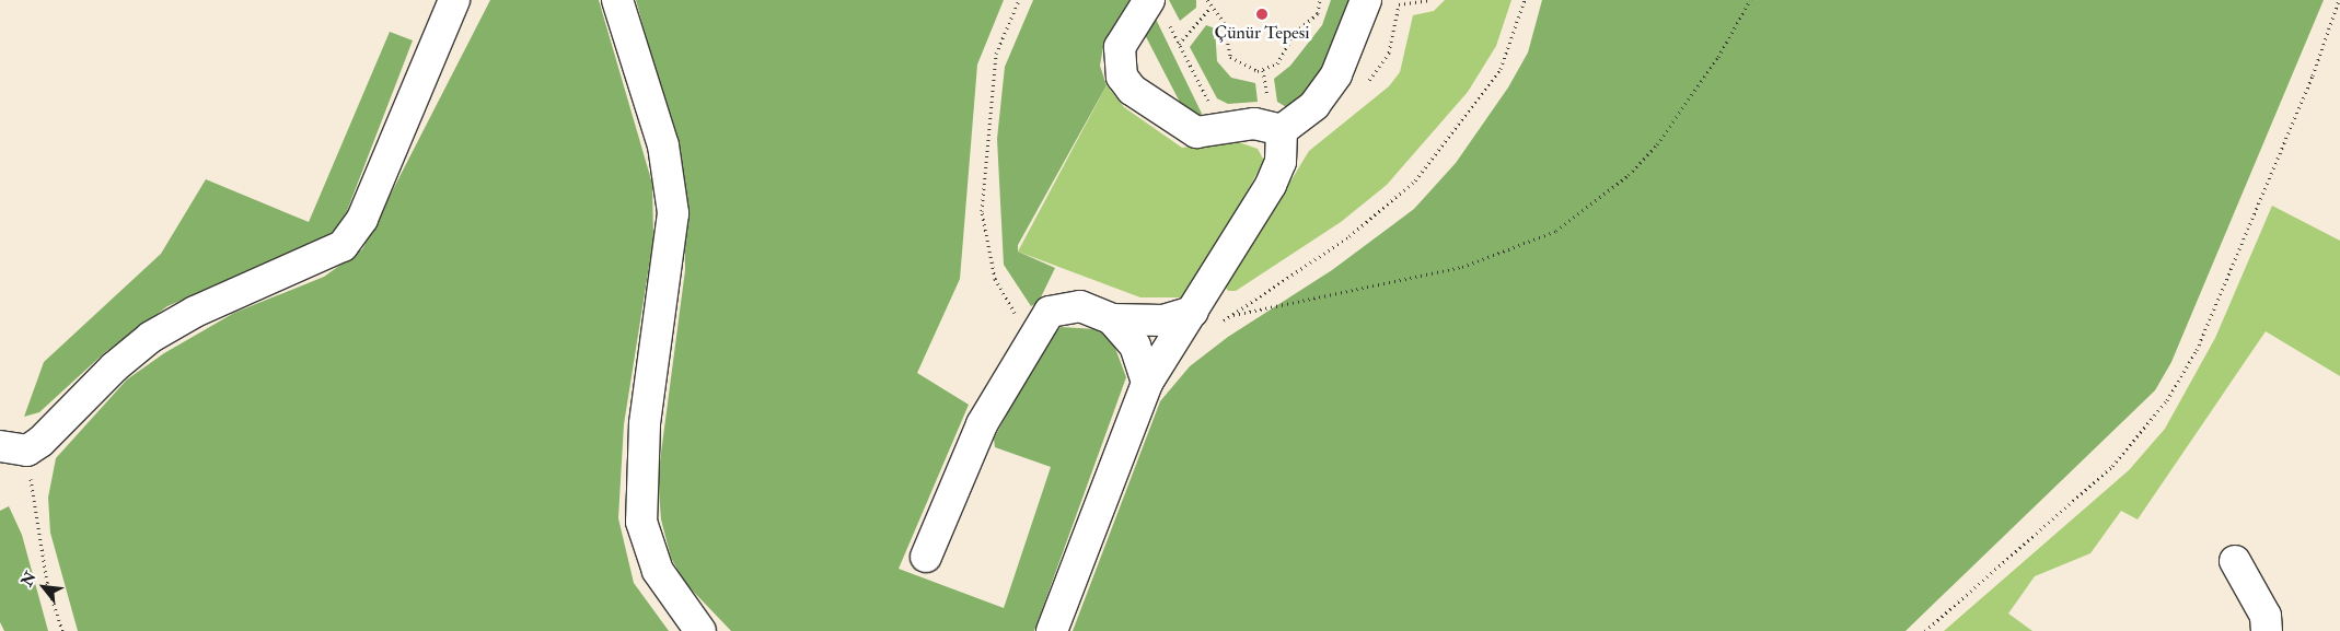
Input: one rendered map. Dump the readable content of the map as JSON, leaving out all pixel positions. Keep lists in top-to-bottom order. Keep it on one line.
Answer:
{"places":["Çünür Tepesi"],"north":"top left"}
